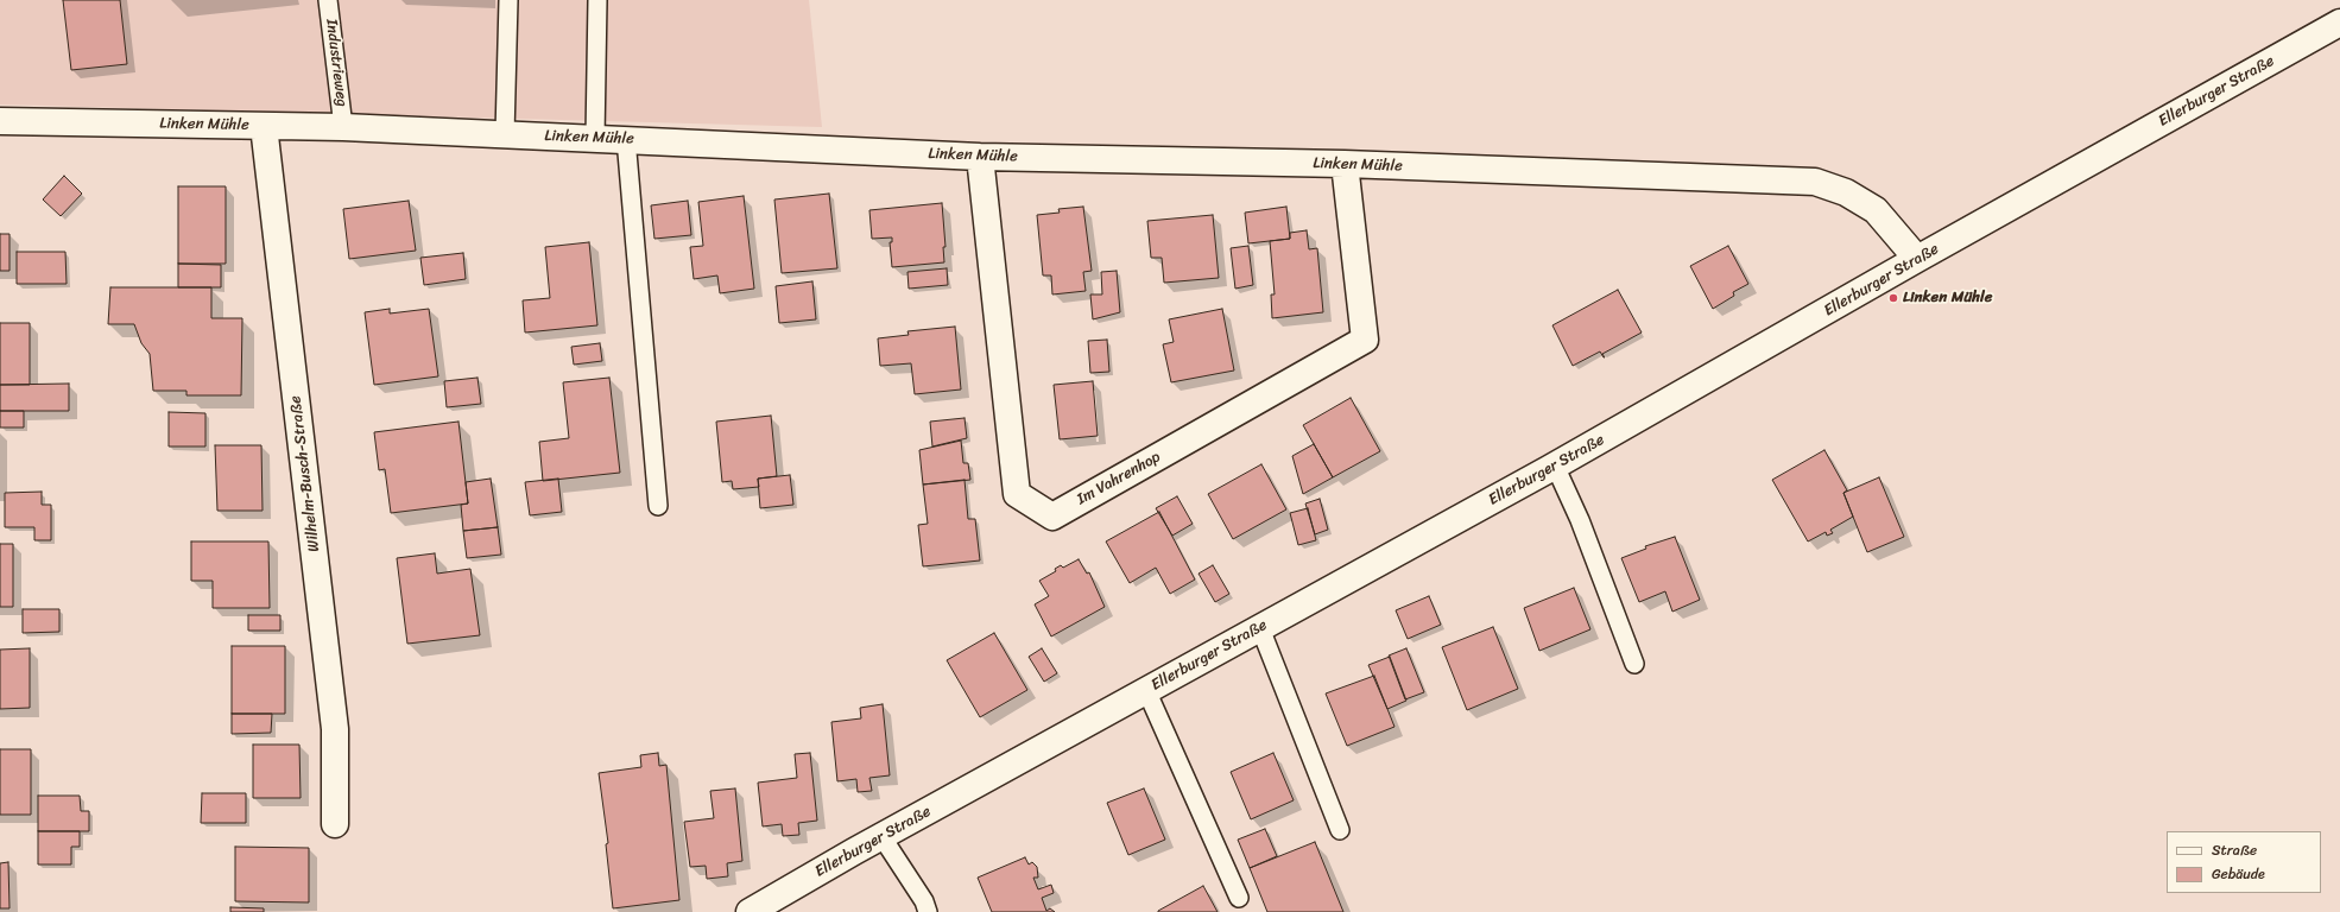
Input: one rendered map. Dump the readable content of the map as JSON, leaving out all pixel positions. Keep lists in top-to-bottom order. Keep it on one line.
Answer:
{"streets":{"street":["Ellerburger Straße","Linken Mühle","Wilhelm-Busch-Straße","Im Vahrenhop"],"lane":["Industrieweg"]},"crossings":[["Industrieweg","Linken Mühle"],["Ellerburger Straße","Linken Mühle"],["Linken Mühle","Wilhelm-Busch-Straße"],["Linken Mühle","Im Vahrenhop"]],"places":["Linken Mühle"],"legend":["Straße","Gebäude"]}
